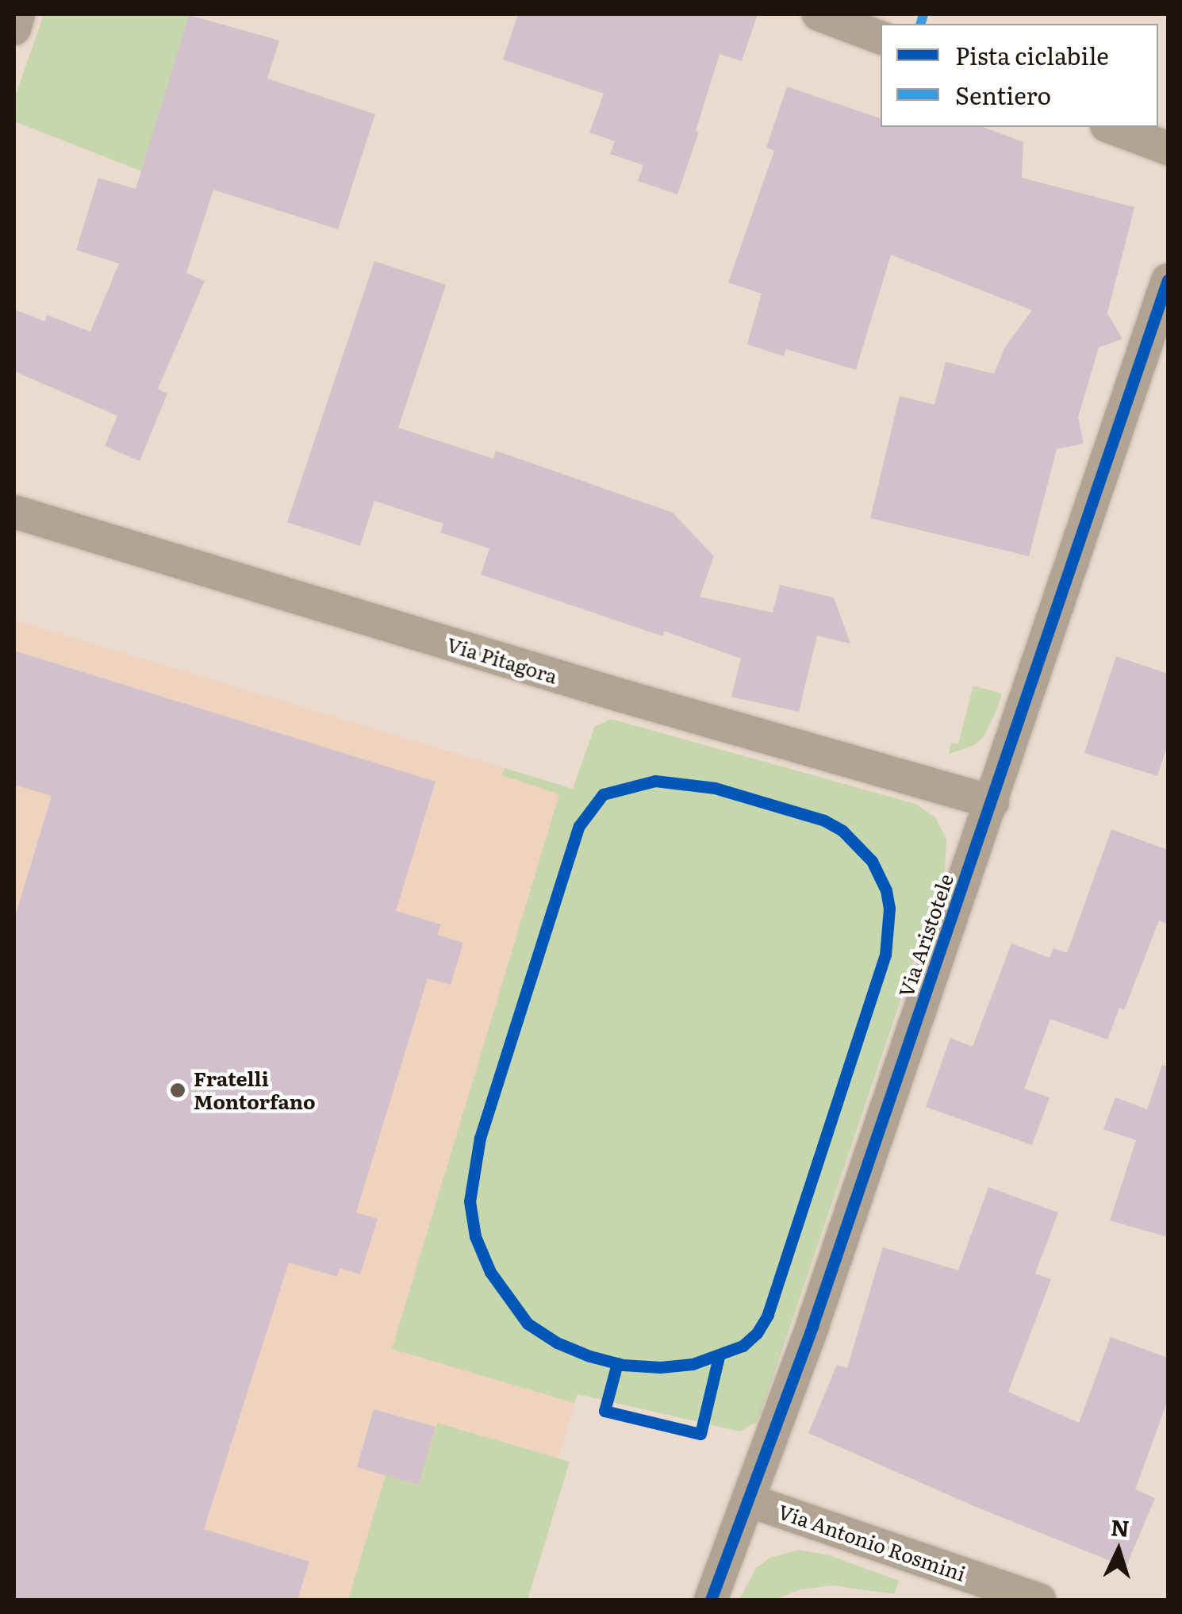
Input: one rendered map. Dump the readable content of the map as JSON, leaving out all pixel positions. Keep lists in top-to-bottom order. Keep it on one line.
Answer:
{"streets":{"street":["Via Pitagora","Via Aristotele","Via Antonio Rosmini"]},"crossings":[["Via Pitagora","Via Aristotele"],["Via Aristotele","Via Antonio Rosmini"]],"places":["Fratelli Montorfano"],"legend":["Pista ciclabile","Sentiero"],"north":"top"}
